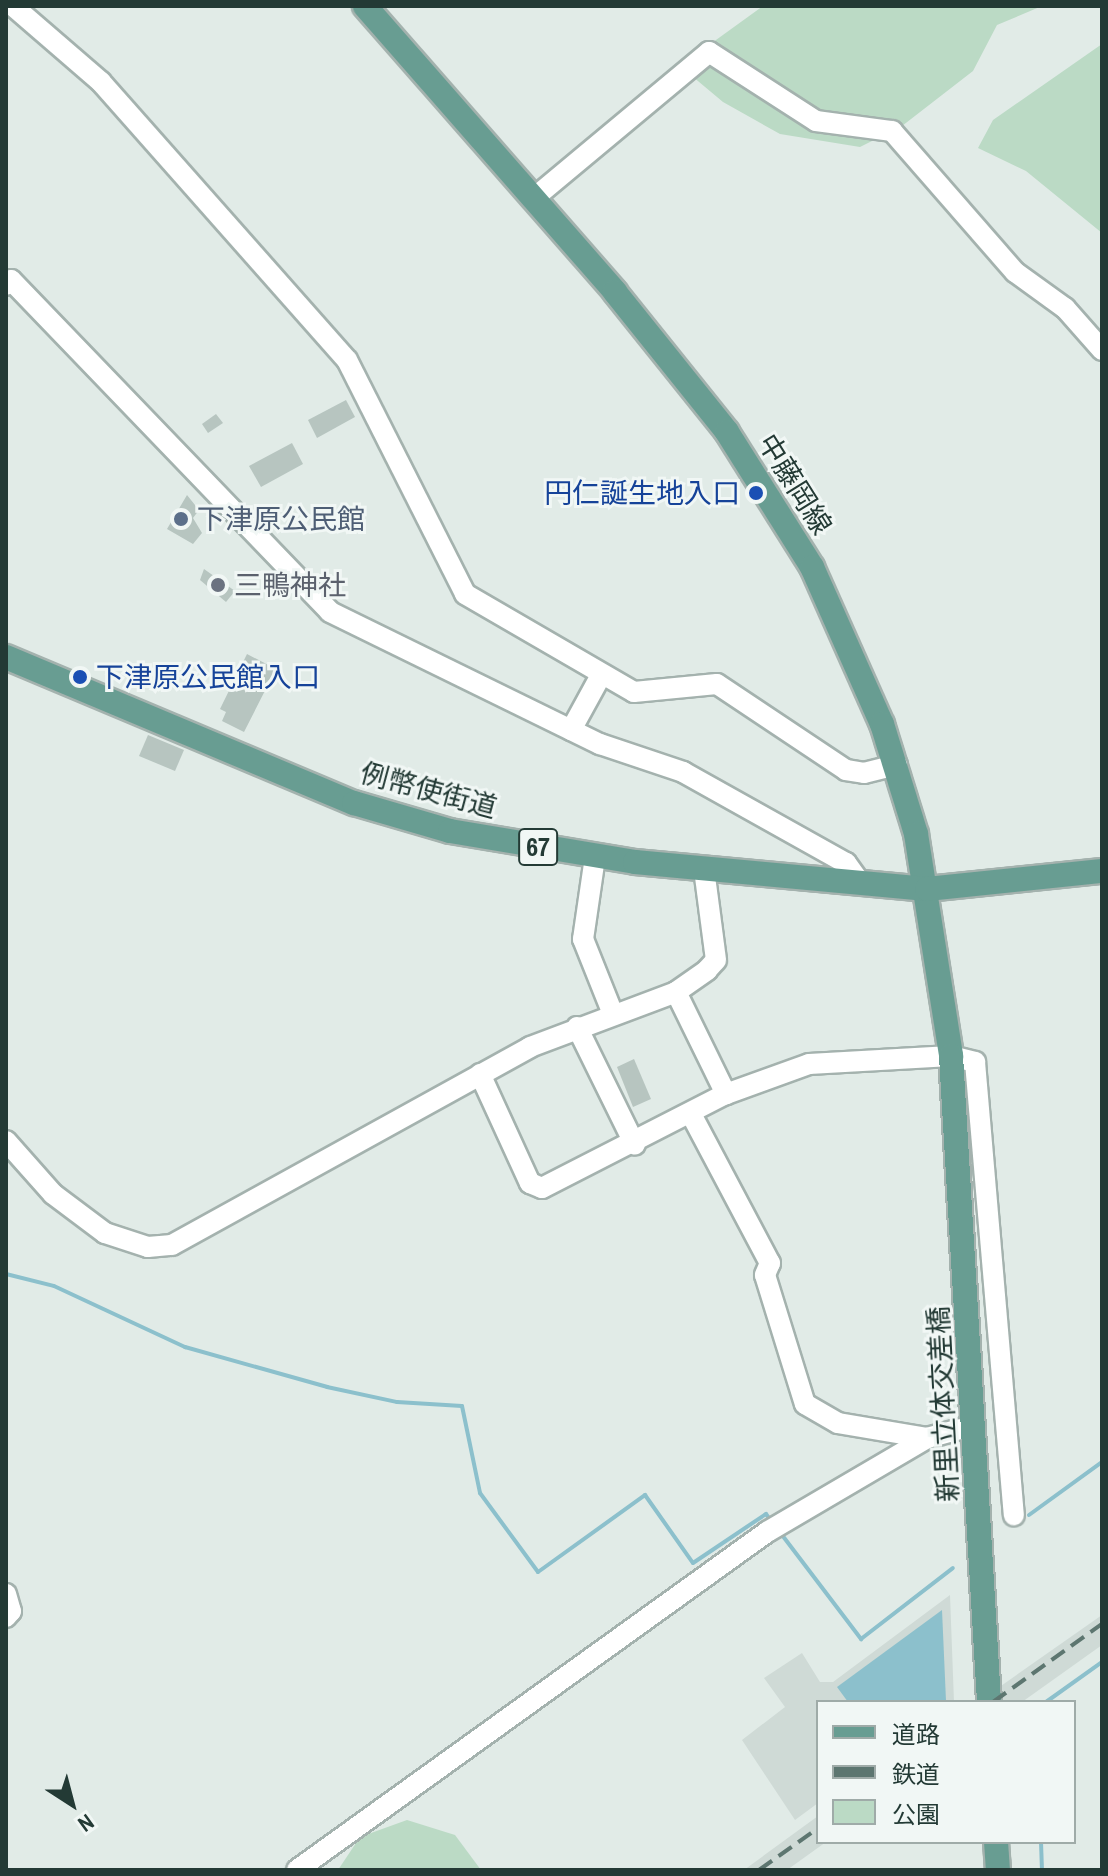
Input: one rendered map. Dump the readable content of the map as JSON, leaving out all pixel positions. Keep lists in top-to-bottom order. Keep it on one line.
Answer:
{"streets":{"main road":["中藤岡線","例幣使街道","67","新里立体交差橋"]},"crossings":[["中藤岡線","例幣使街道"],["中藤岡線","新里立体交差橋"]],"places":["円仁誕生地入口","下津原公民館","三鴨神社","下津原公民館入口"],"legend":["道路","鉄道","公園"],"north":"bottom right"}
